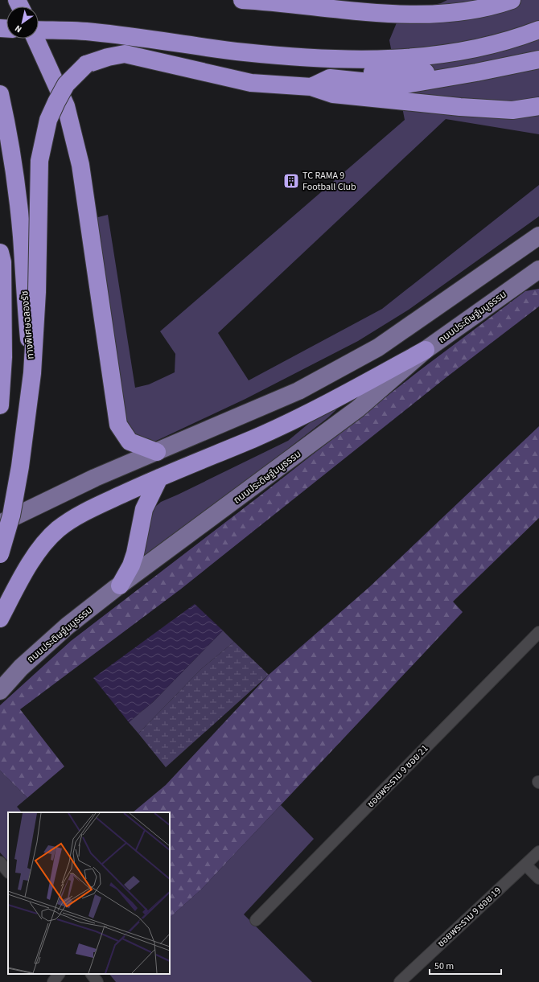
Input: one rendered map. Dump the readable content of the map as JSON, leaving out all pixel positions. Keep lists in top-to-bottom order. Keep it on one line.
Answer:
{"streets":{"highway":["ทางพิเศษฉลองรัช"],"main road":["ถนนประดิษฐ์มนูธรรม"],"street":["ซอยพระราม 9 ซอย 21","ซอยพระราม 9 ซอย 19"]},"places":{"building":["TC RAMA 9 Football Club"]},"scale_bar":"50 m","north":"bottom left"}
